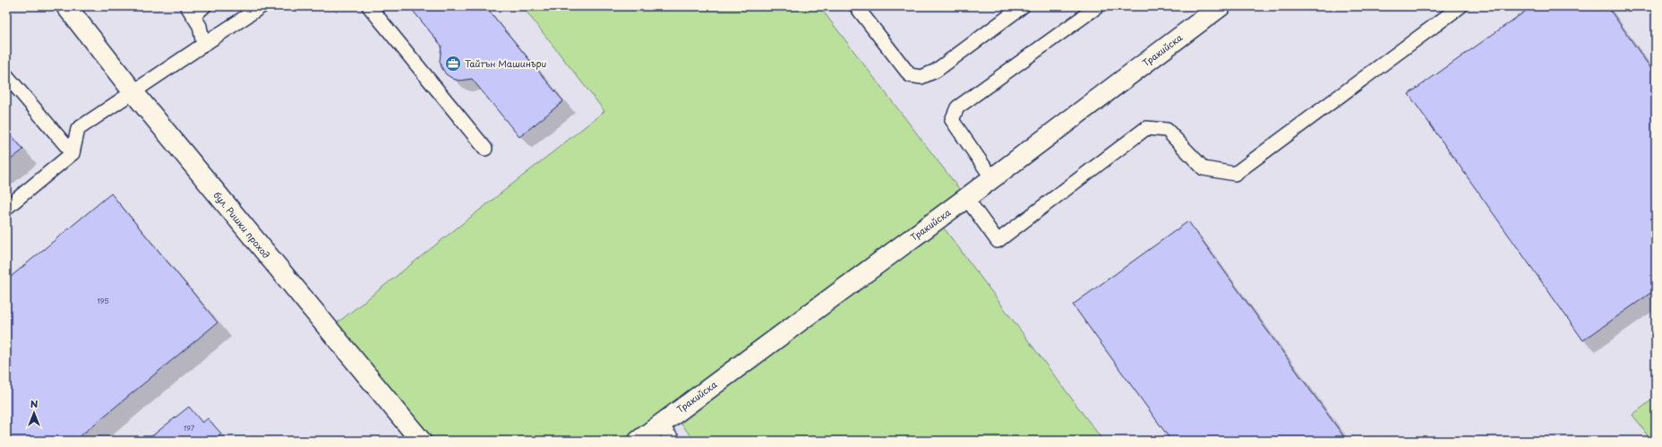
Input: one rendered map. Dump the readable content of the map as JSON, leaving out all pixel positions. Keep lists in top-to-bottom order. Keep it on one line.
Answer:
{"streets":{"street":["Тракийска","бул. Ришки проход"]},"places":{"office":["Тайтън Машинъри"]},"house_numbers":["195","197"],"north":"top"}
